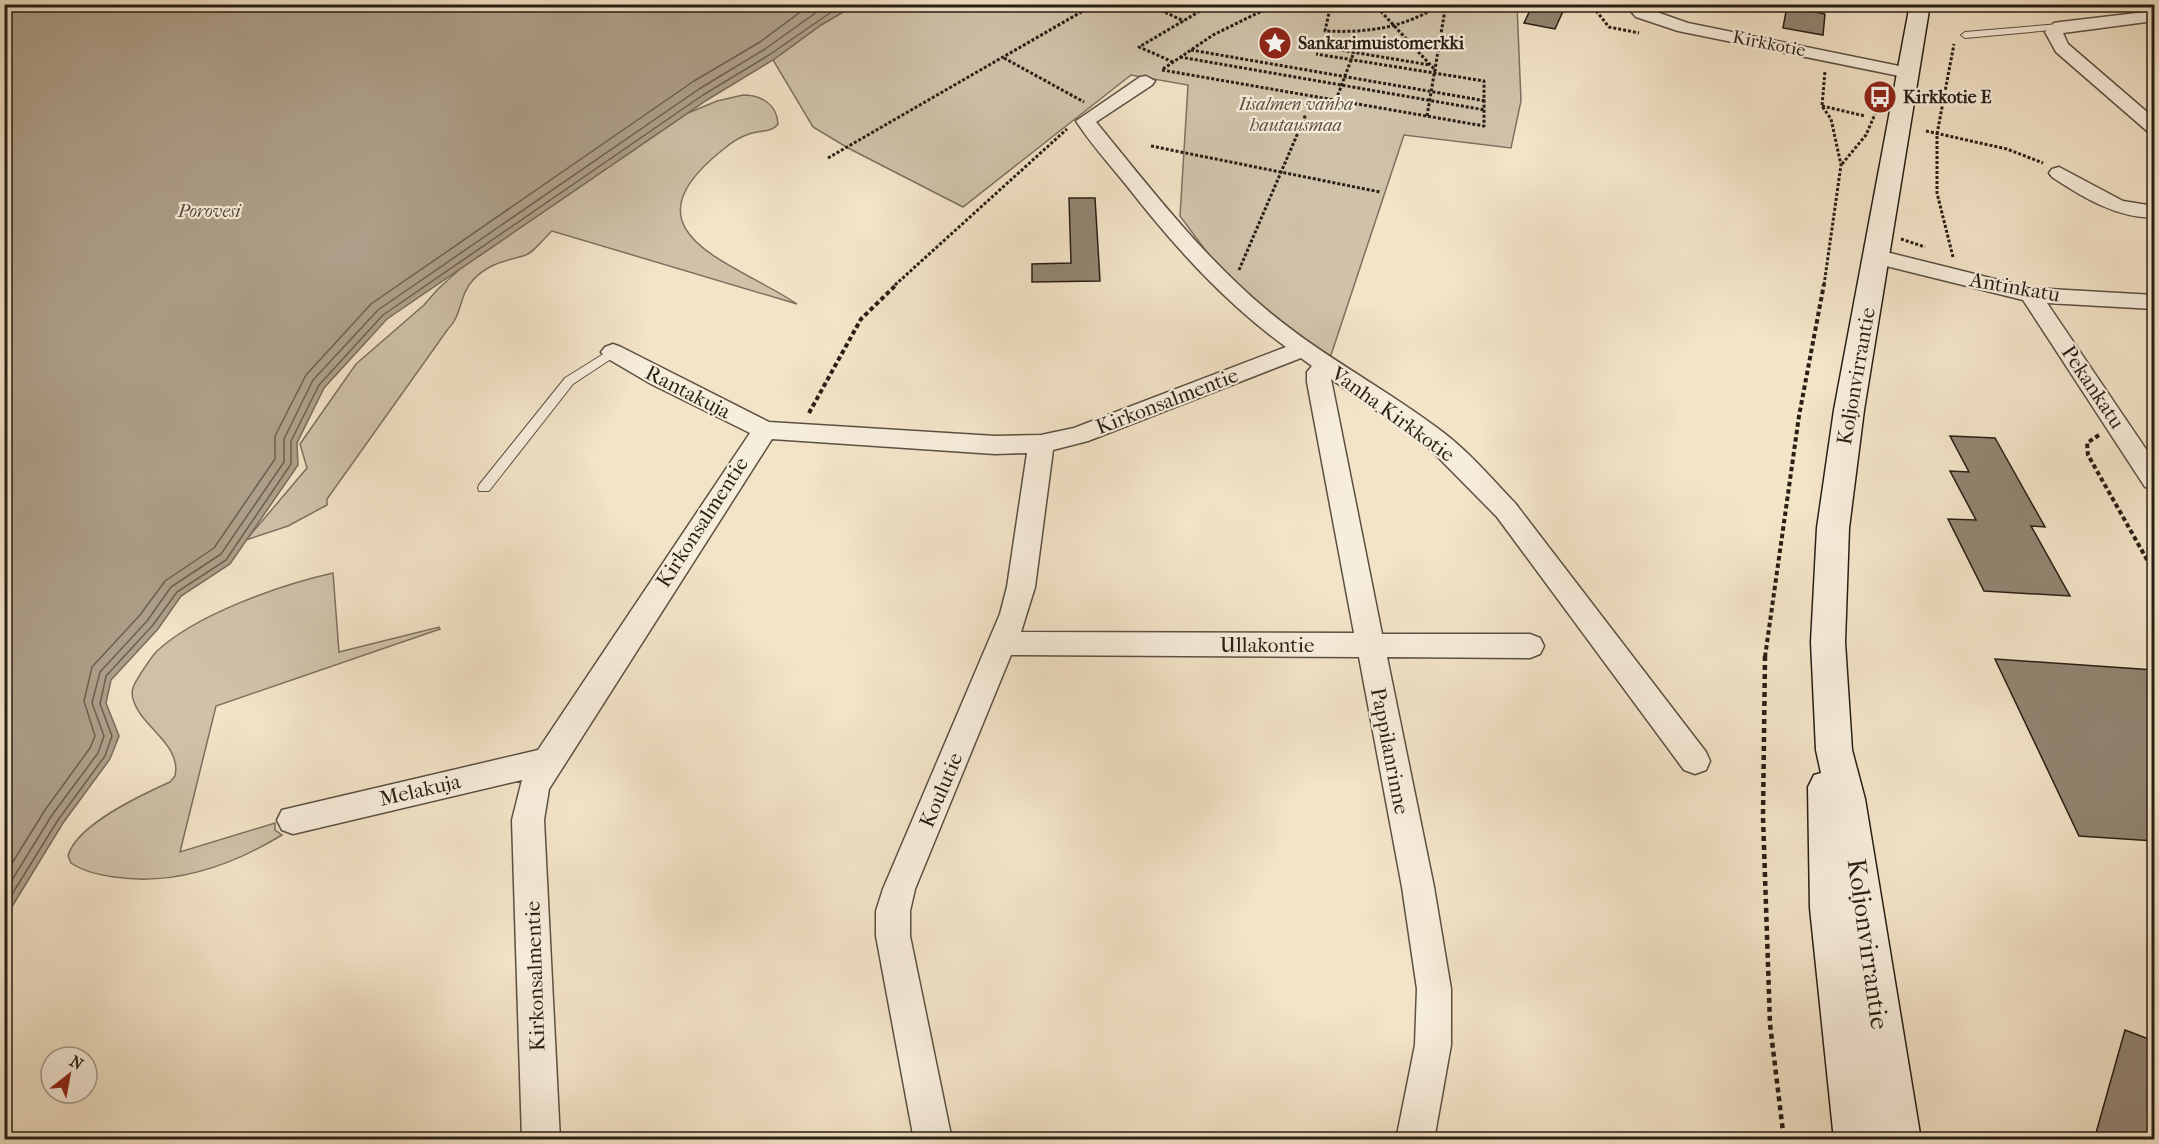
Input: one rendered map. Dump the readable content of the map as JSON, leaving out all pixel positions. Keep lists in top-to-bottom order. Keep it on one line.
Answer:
{"streets":{"main road":["Koljonvirrantie"],"street":["Kirkkotie","Antinkatu","Pekankatu","Rantakuja","Kirkonsalmentie","Vanha Kirkkotie","Ullakontie","Pappilanrinne","Melakuja","Koulutie"]},"crossings":[["Kirkkotie","Koljonvirrantie"],["Antinkatu","Koljonvirrantie"],["Antinkatu","Pekankatu"],["Rantakuja","Kirkonsalmentie"],["Kirkonsalmentie","Vanha Kirkkotie"],["Kirkonsalmentie","Pappilanrinne"],["Kirkonsalmentie","Melakuja"],["Kirkonsalmentie","Koulutie"],["Vanha Kirkkotie","Pappilanrinne"],["Ullakontie","Pappilanrinne"],["Ullakontie","Koulutie"]],"water":["Porovesi"],"parks":["Iisalmen vanha hautausmaa"],"places":{"place":["Sankarimuistomerkki"],"bus stop":["Kirkkotie E"]},"north":"top right"}
